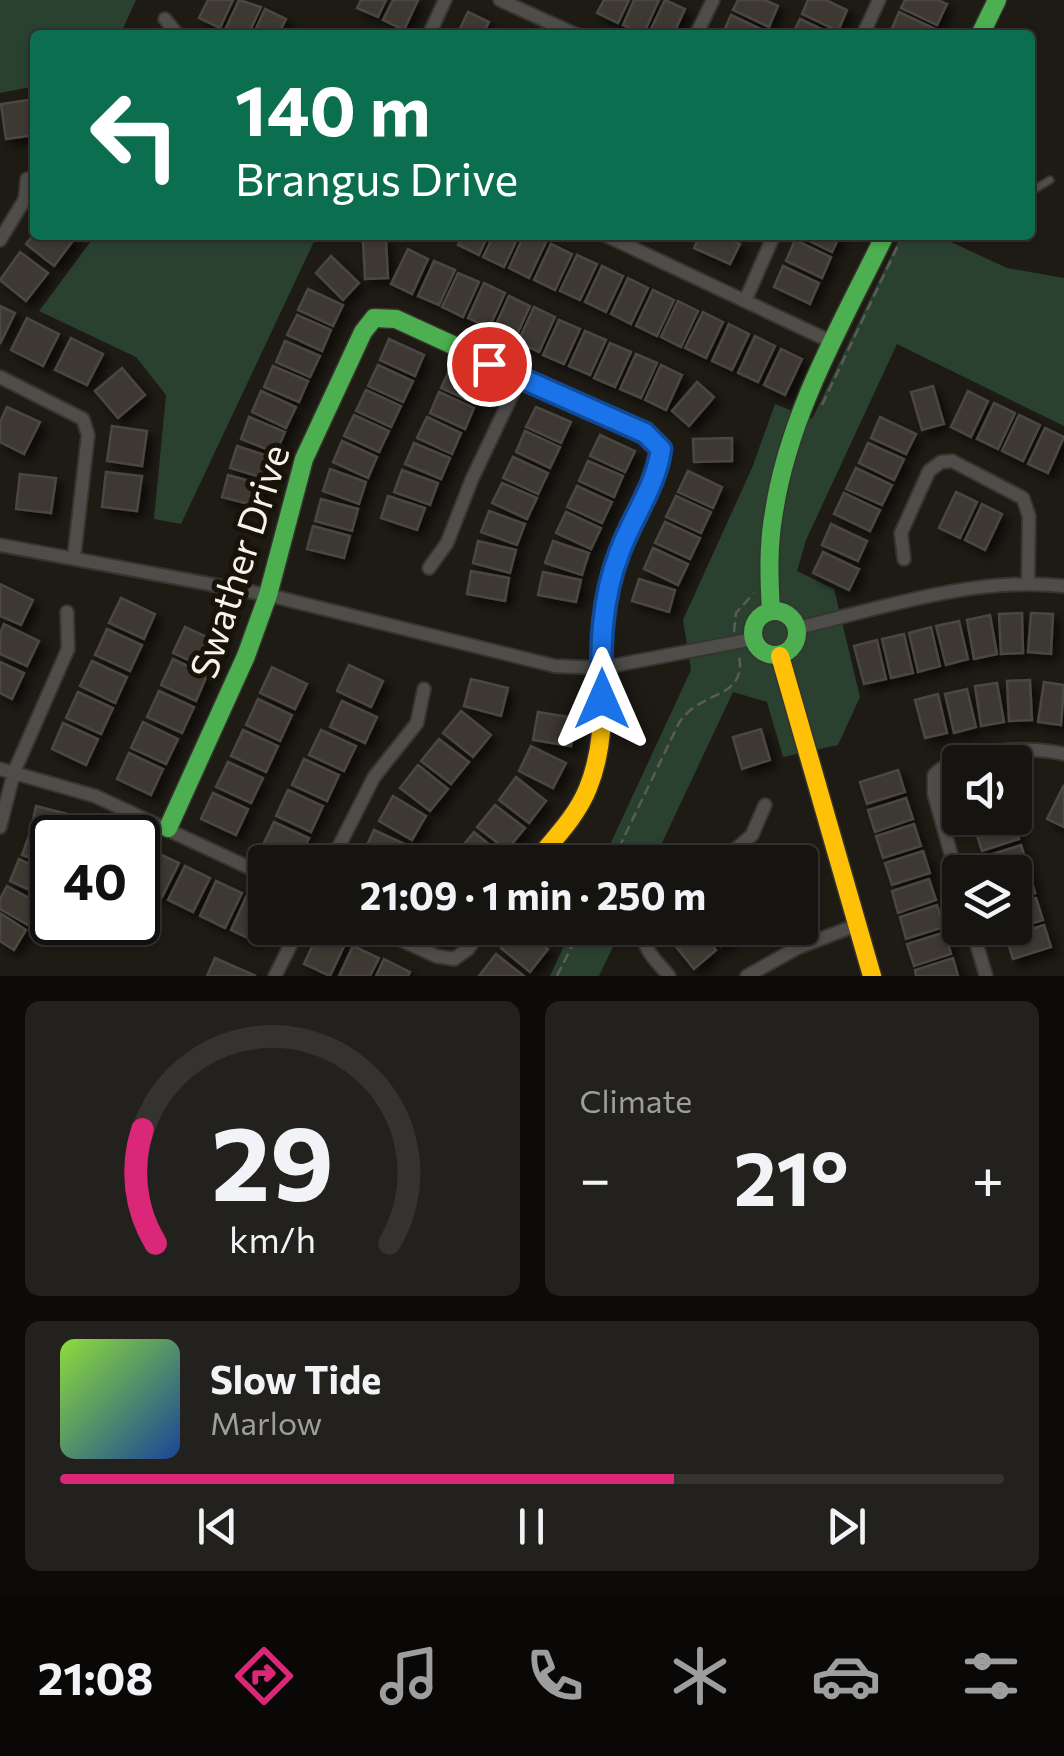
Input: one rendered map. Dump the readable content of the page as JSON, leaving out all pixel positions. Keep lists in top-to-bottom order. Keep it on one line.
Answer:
{"streets":{"street":["Swather Drive"]},"page":{"turn":["140 m","Brangus Drive"],"limit":"40","trip":"21:09 · 1 min · 250 m","tile":"Climate","heat":["−","21°","+"],"song":["Slow Tide","Marlow"],"tabs":"21:08","gauge":["29","km/h"]}}
